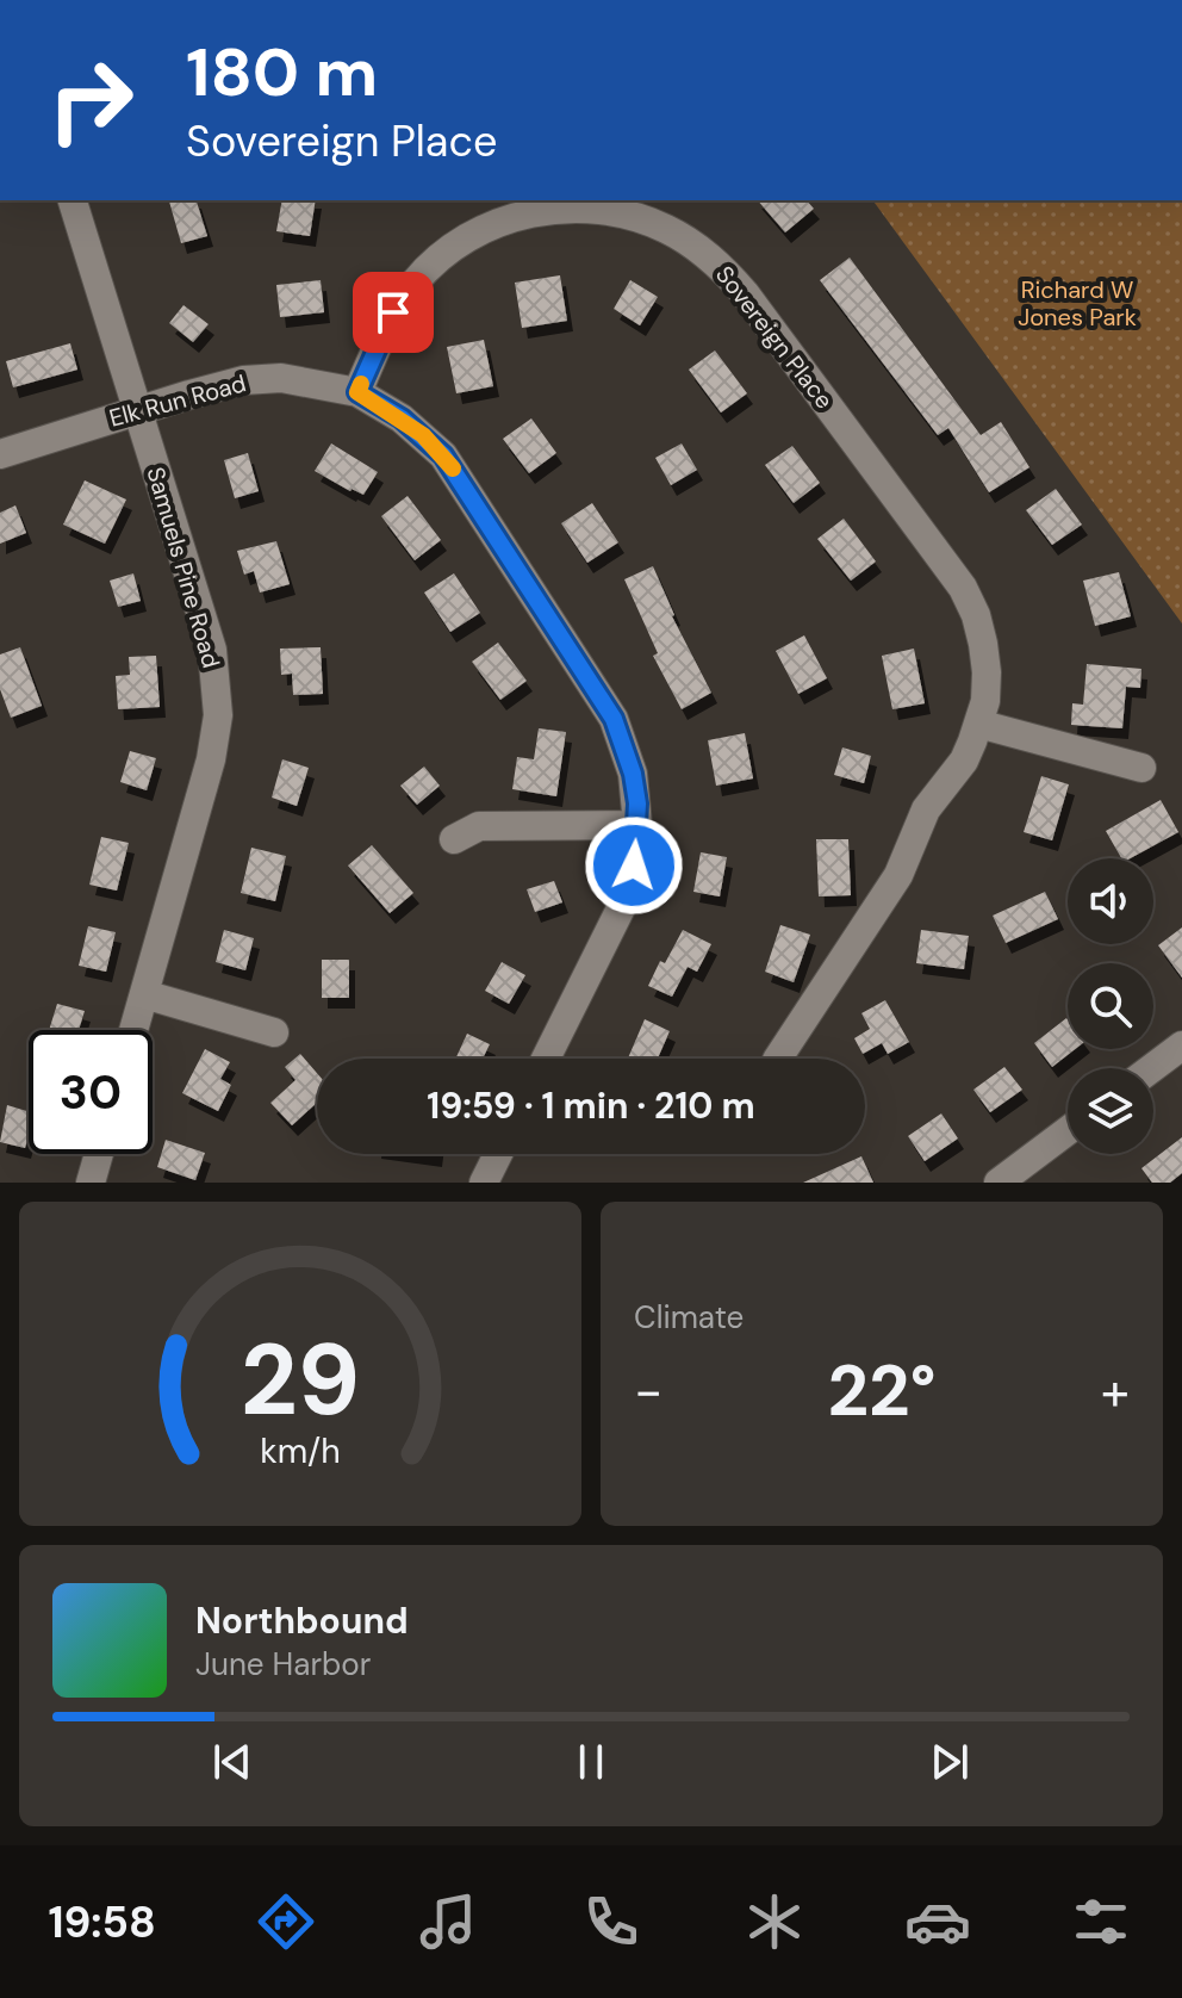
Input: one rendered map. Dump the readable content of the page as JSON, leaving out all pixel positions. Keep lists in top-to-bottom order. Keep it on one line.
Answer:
{"streets":{"street":["Sovereign Place","Elk Run Road","Samuels Pine Road"]},"crossings":[["Sovereign Place","Elk Run Road"],["Elk Run Road","Samuels Pine Road"]],"parks":["Richard W Jones Park"],"page":{"turn":["180 m","Sovereign Place"],"limit":"30","trip":"19:59 · 1 min · 210 m","tile":"Climate","heat":["−","22°","+"],"song":["Northbound","June Harbor"],"tabs":"19:58","gauge":["29","km/h"]}}
